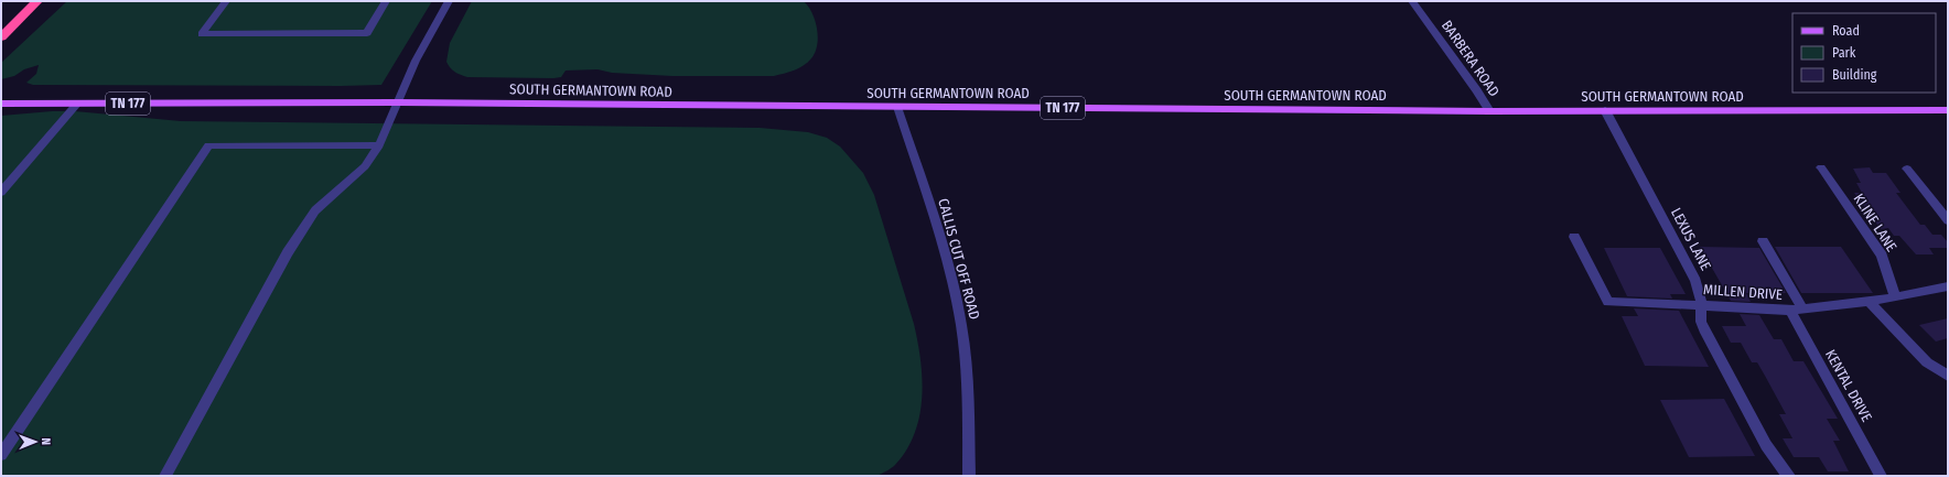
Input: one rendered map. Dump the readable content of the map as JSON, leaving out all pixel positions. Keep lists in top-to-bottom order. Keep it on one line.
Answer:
{"streets":{"main road":["SOUTH GERMANTOWN ROAD","TN 177"],"street":["BARBERA ROAD","KLINE LANE","LEXUS LANE","CALLIS CUT OFF ROAD","MILLEN DRIVE","KENTAL DRIVE"]},"crossings":[["BARBERA ROAD","SOUTH GERMANTOWN ROAD"],["SOUTH GERMANTOWN ROAD","LEXUS LANE"],["SOUTH GERMANTOWN ROAD","CALLIS CUT OFF ROAD"],["KLINE LANE","MILLEN DRIVE"],["LEXUS LANE","MILLEN DRIVE"],["MILLEN DRIVE","KENTAL DRIVE"]],"legend":["Road","Park","Building"],"north":"right"}
